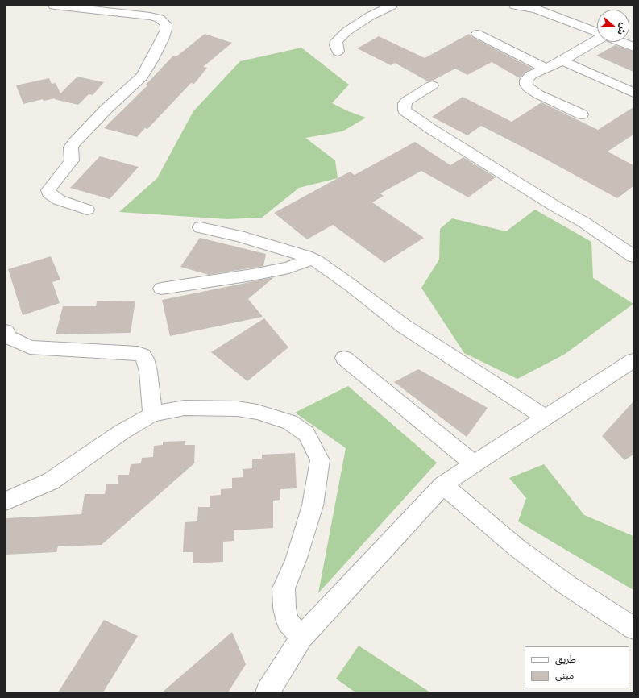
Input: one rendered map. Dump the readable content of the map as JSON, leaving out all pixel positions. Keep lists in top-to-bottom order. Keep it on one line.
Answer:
{"legend":["طريق","مبنى"],"north":"right"}
